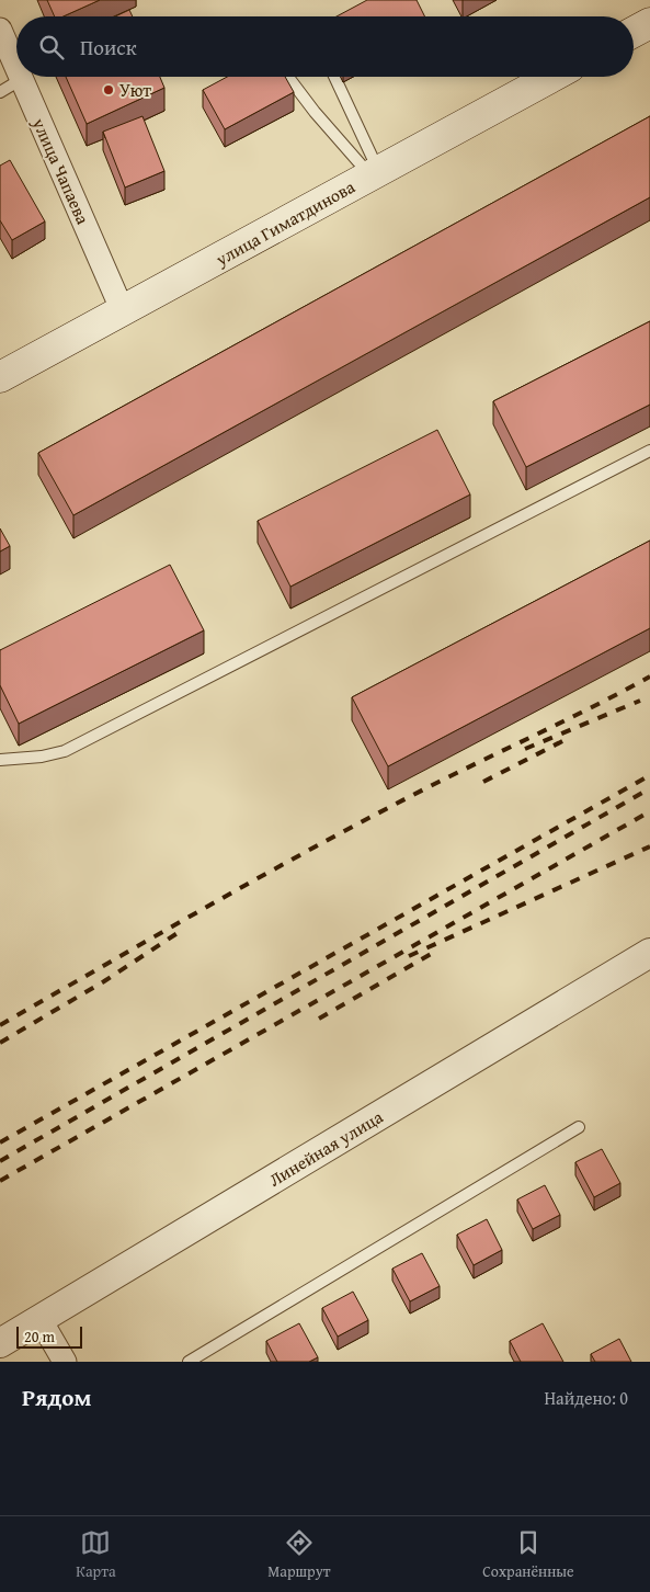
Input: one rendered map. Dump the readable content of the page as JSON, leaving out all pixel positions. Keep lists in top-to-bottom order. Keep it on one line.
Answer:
{"streets":{"main road":["улица Гиматдинова"],"street":["улица Чапаева","Линейная улица"]},"crossings":[["улица Чапаева","улица Гиматдинова"]],"places":["Уют"],"scale_bar":"20 m","page":{"search":"Поиск","scale":"20 m","heading":["Рядом","Найдено: 0"],"nav":["Карта","Маршрут","Сохранённые"]}}
